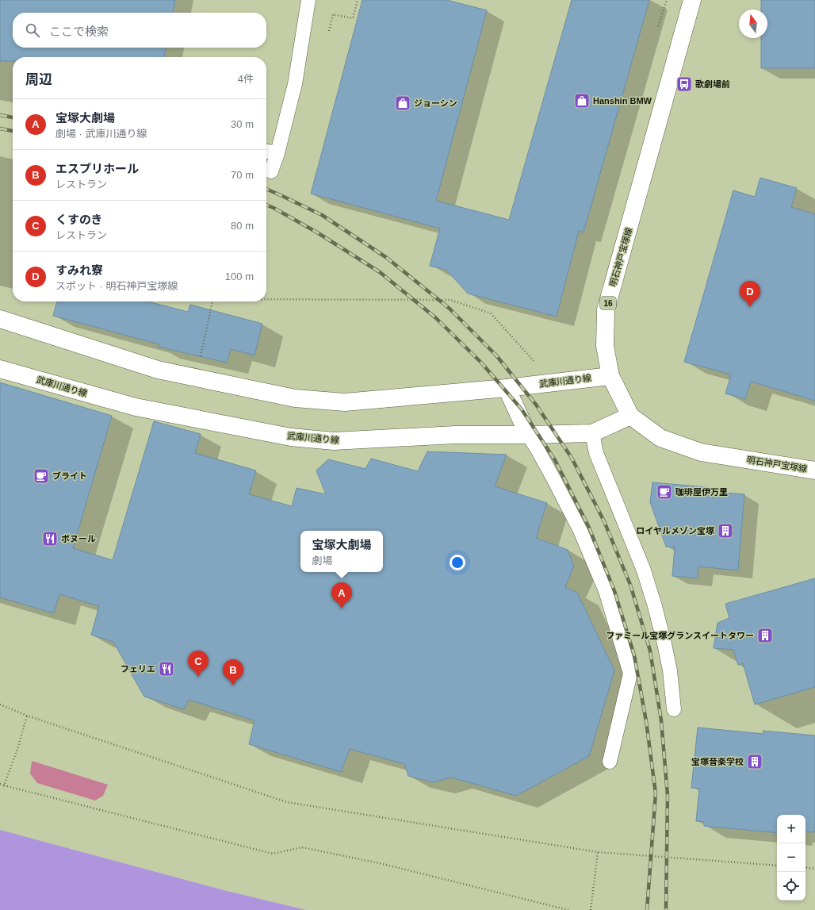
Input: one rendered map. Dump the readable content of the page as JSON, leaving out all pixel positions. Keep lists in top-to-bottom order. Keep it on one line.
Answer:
{"streets":{"street":["明石神戸宝塚線","16","武庫川通り線"]},"crossings":[["明石神戸宝塚線","武庫川通り線"]],"places":{"bus stop":["歌劇場前"],"shop":["Hanshin BMW","ジョーシン"],"cafe":["ブライト","珈琲屋伊万里"],"building":["ロイヤルメゾン宝塚","ファミール宝塚グランスイートタワー","宝塚音楽学校"],"restaurant":["ボヌール","フェリエ"]},"north":"top","page":{"search":"ここで検索","heading":["周辺","4件"],"list":[{"mark":"A","name":"宝塚大劇場","note":"劇場 · 武庫川通り線","value":"30 m"},{"mark":"B","name":"エスプリホール","note":"レストラン","value":"70 m"},{"mark":"C","name":"くすのき","note":"レストラン","value":"80 m"},{"mark":"D","name":"すみれ寮","note":"スポット · 明石神戸宝塚線","value":"100 m"}],"pins":["D","A","C","B"],"popup":["宝塚大劇場","劇場"],"map_buttons":["+","−"]}}
